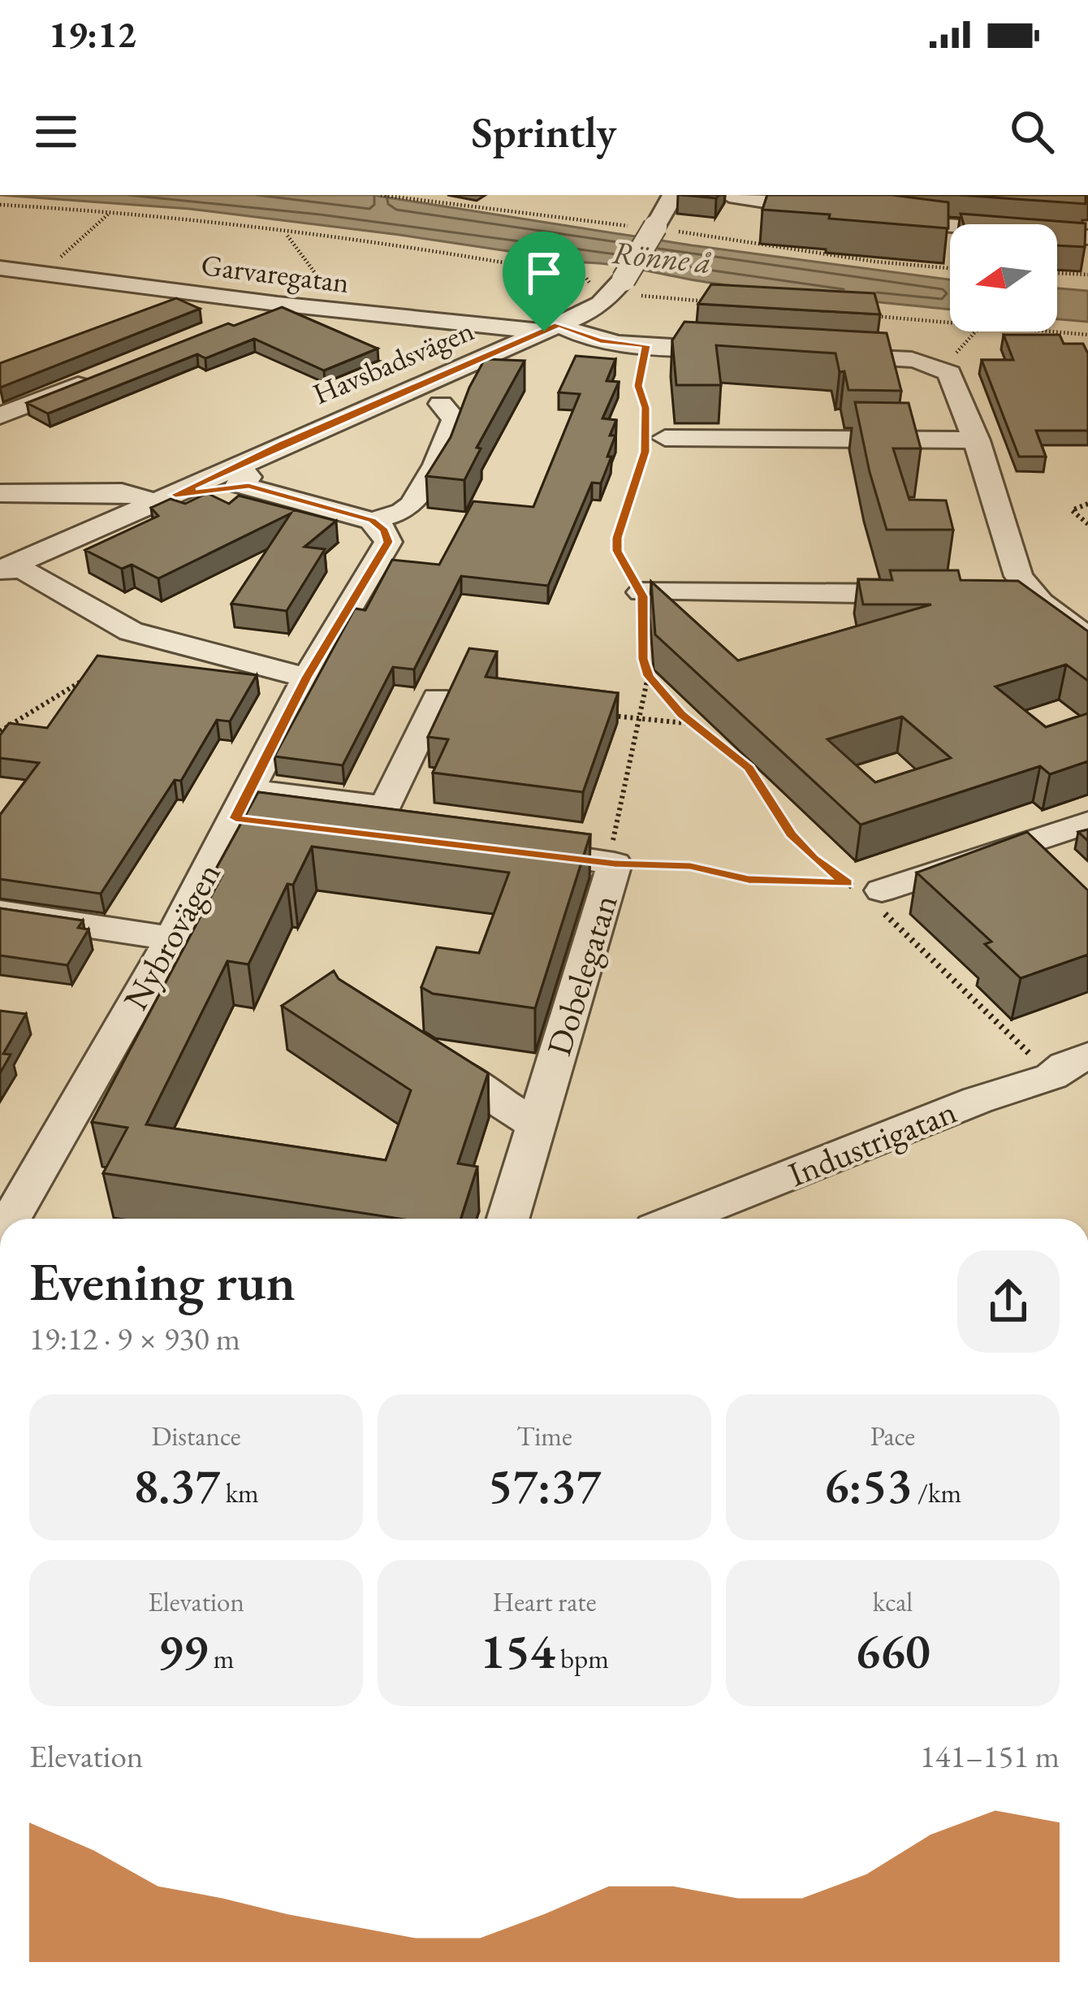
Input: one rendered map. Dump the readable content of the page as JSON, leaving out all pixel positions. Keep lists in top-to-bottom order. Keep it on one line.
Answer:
{"streets":{"street":["Garvaregatan","Havsbadsvägen","Nybrovägen","Dobelegatan","Industrigatan"]},"crossings":[["Garvaregatan","Havsbadsvägen"]],"water":["Rönne å"],"north":"left","page":{"status":"19:12","header":"Sprintly","heading":["Evening run","19:12 · 9 × 930 m"],"stats":[["Distance","8.37 km"],["Time","57:37"],["Pace","6:53 /km"],["Elevation","99 m"],["Heart rate","154 bpm"],["kcal","660"]],"chart":["Elevation","141–151 m"]}}
